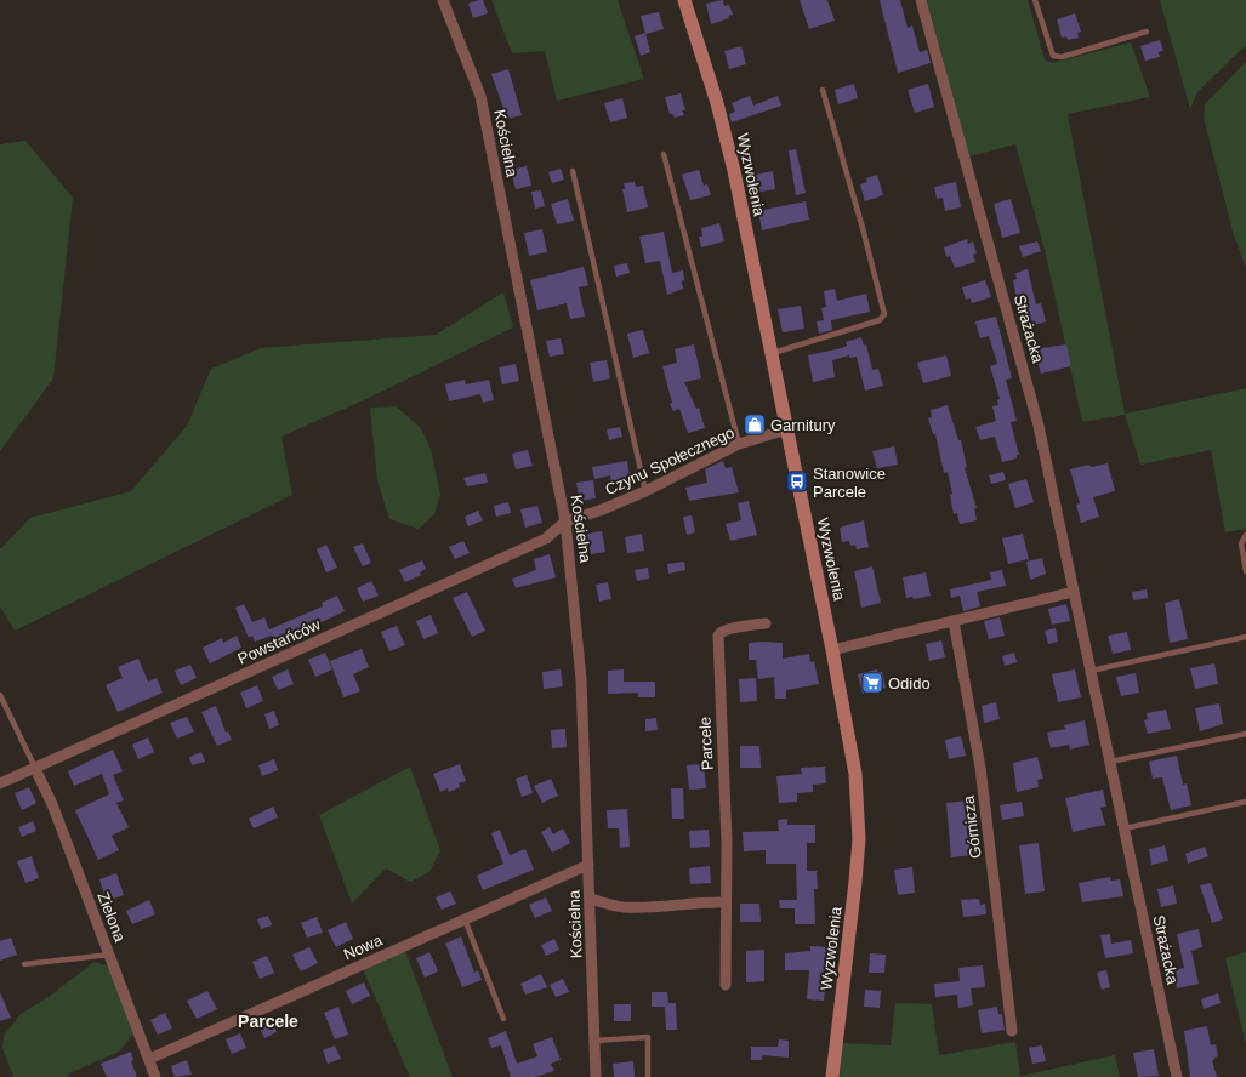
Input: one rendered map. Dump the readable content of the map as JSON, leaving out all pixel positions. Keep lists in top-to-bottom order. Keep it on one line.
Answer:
{"streets":{"main road":["Wyzwolenia"],"street":["Kościelna","Strażacka","Czynu Społecznego","Powstańców","Parcele","Górnicza","Zielona","Nowa"]},"crossings":[["Kościelna","Czynu Społecznego"],["Kościelna","Powstańców"],["Kościelna","Nowa"],["Wyzwolenia","Czynu Społecznego"],["Czynu Społecznego","Powstańców"],["Powstańców","Zielona"],["Zielona","Nowa"]],"districts":["Parcele"],"places":{"shop":["Garnitury"],"bus stop":["Stanowice Parcele"],"supermarket":["Odido"]}}
